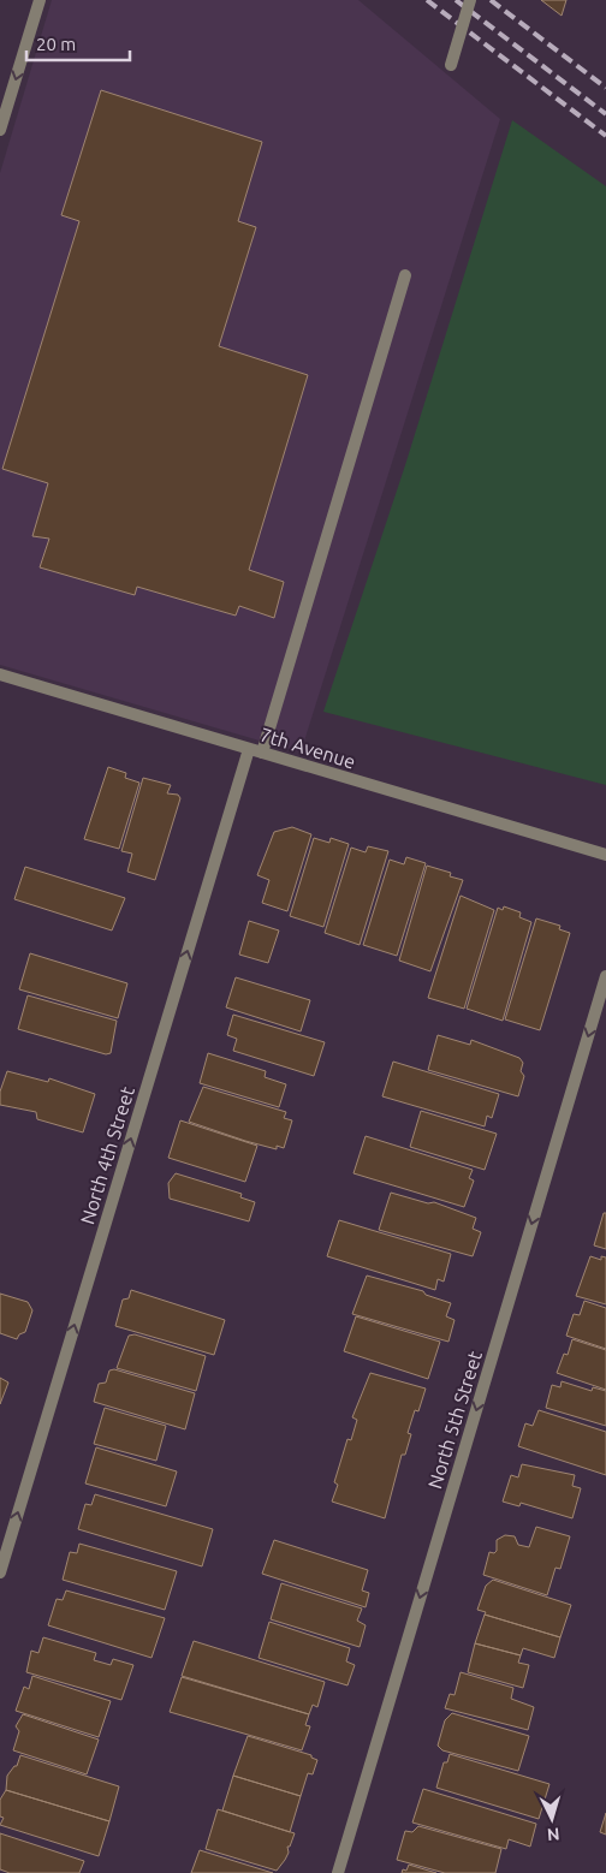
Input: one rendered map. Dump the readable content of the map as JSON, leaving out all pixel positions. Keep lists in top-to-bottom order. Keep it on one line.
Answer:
{"streets":{"street":["7th Avenue","North 4th Street","North 5th Street"]},"crossings":[["7th Avenue","North 4th Street"]],"one_way":["North 4th Street","North 5th Street"],"scale_bar":"20 m","north":"bottom"}
